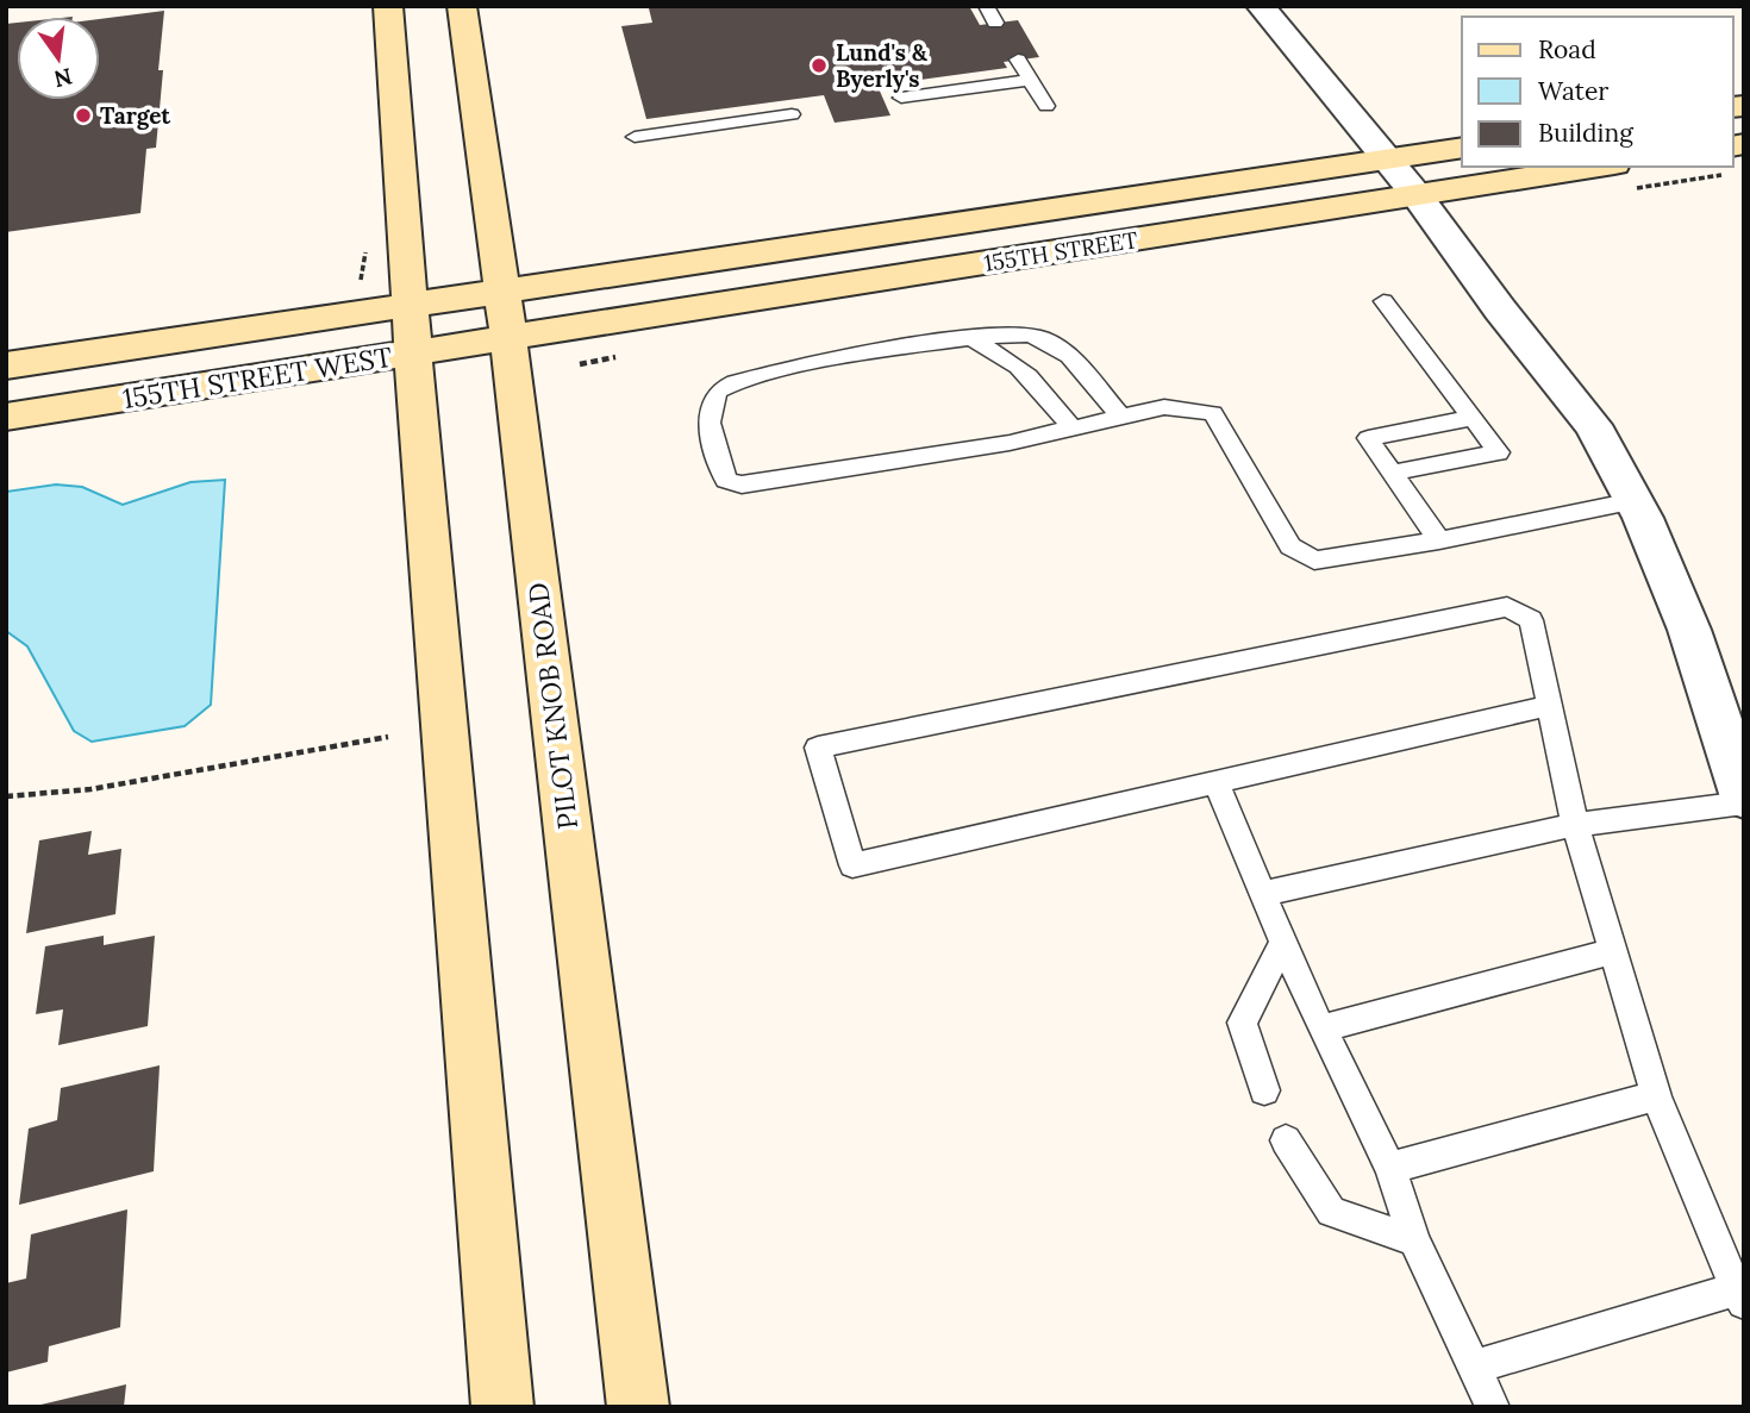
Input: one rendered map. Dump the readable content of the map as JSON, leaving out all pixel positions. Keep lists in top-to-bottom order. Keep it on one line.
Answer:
{"streets":{"street":["155TH STREET","155TH STREET WEST","PILOT KNOB ROAD"]},"crossings":[["155TH STREET","155TH STREET WEST"],["155TH STREET","PILOT KNOB ROAD"],["155TH STREET WEST","PILOT KNOB ROAD"]],"places":["Lund's & Byerly's","Target"],"legend":["Road","Water","Building"],"north":"bottom"}
